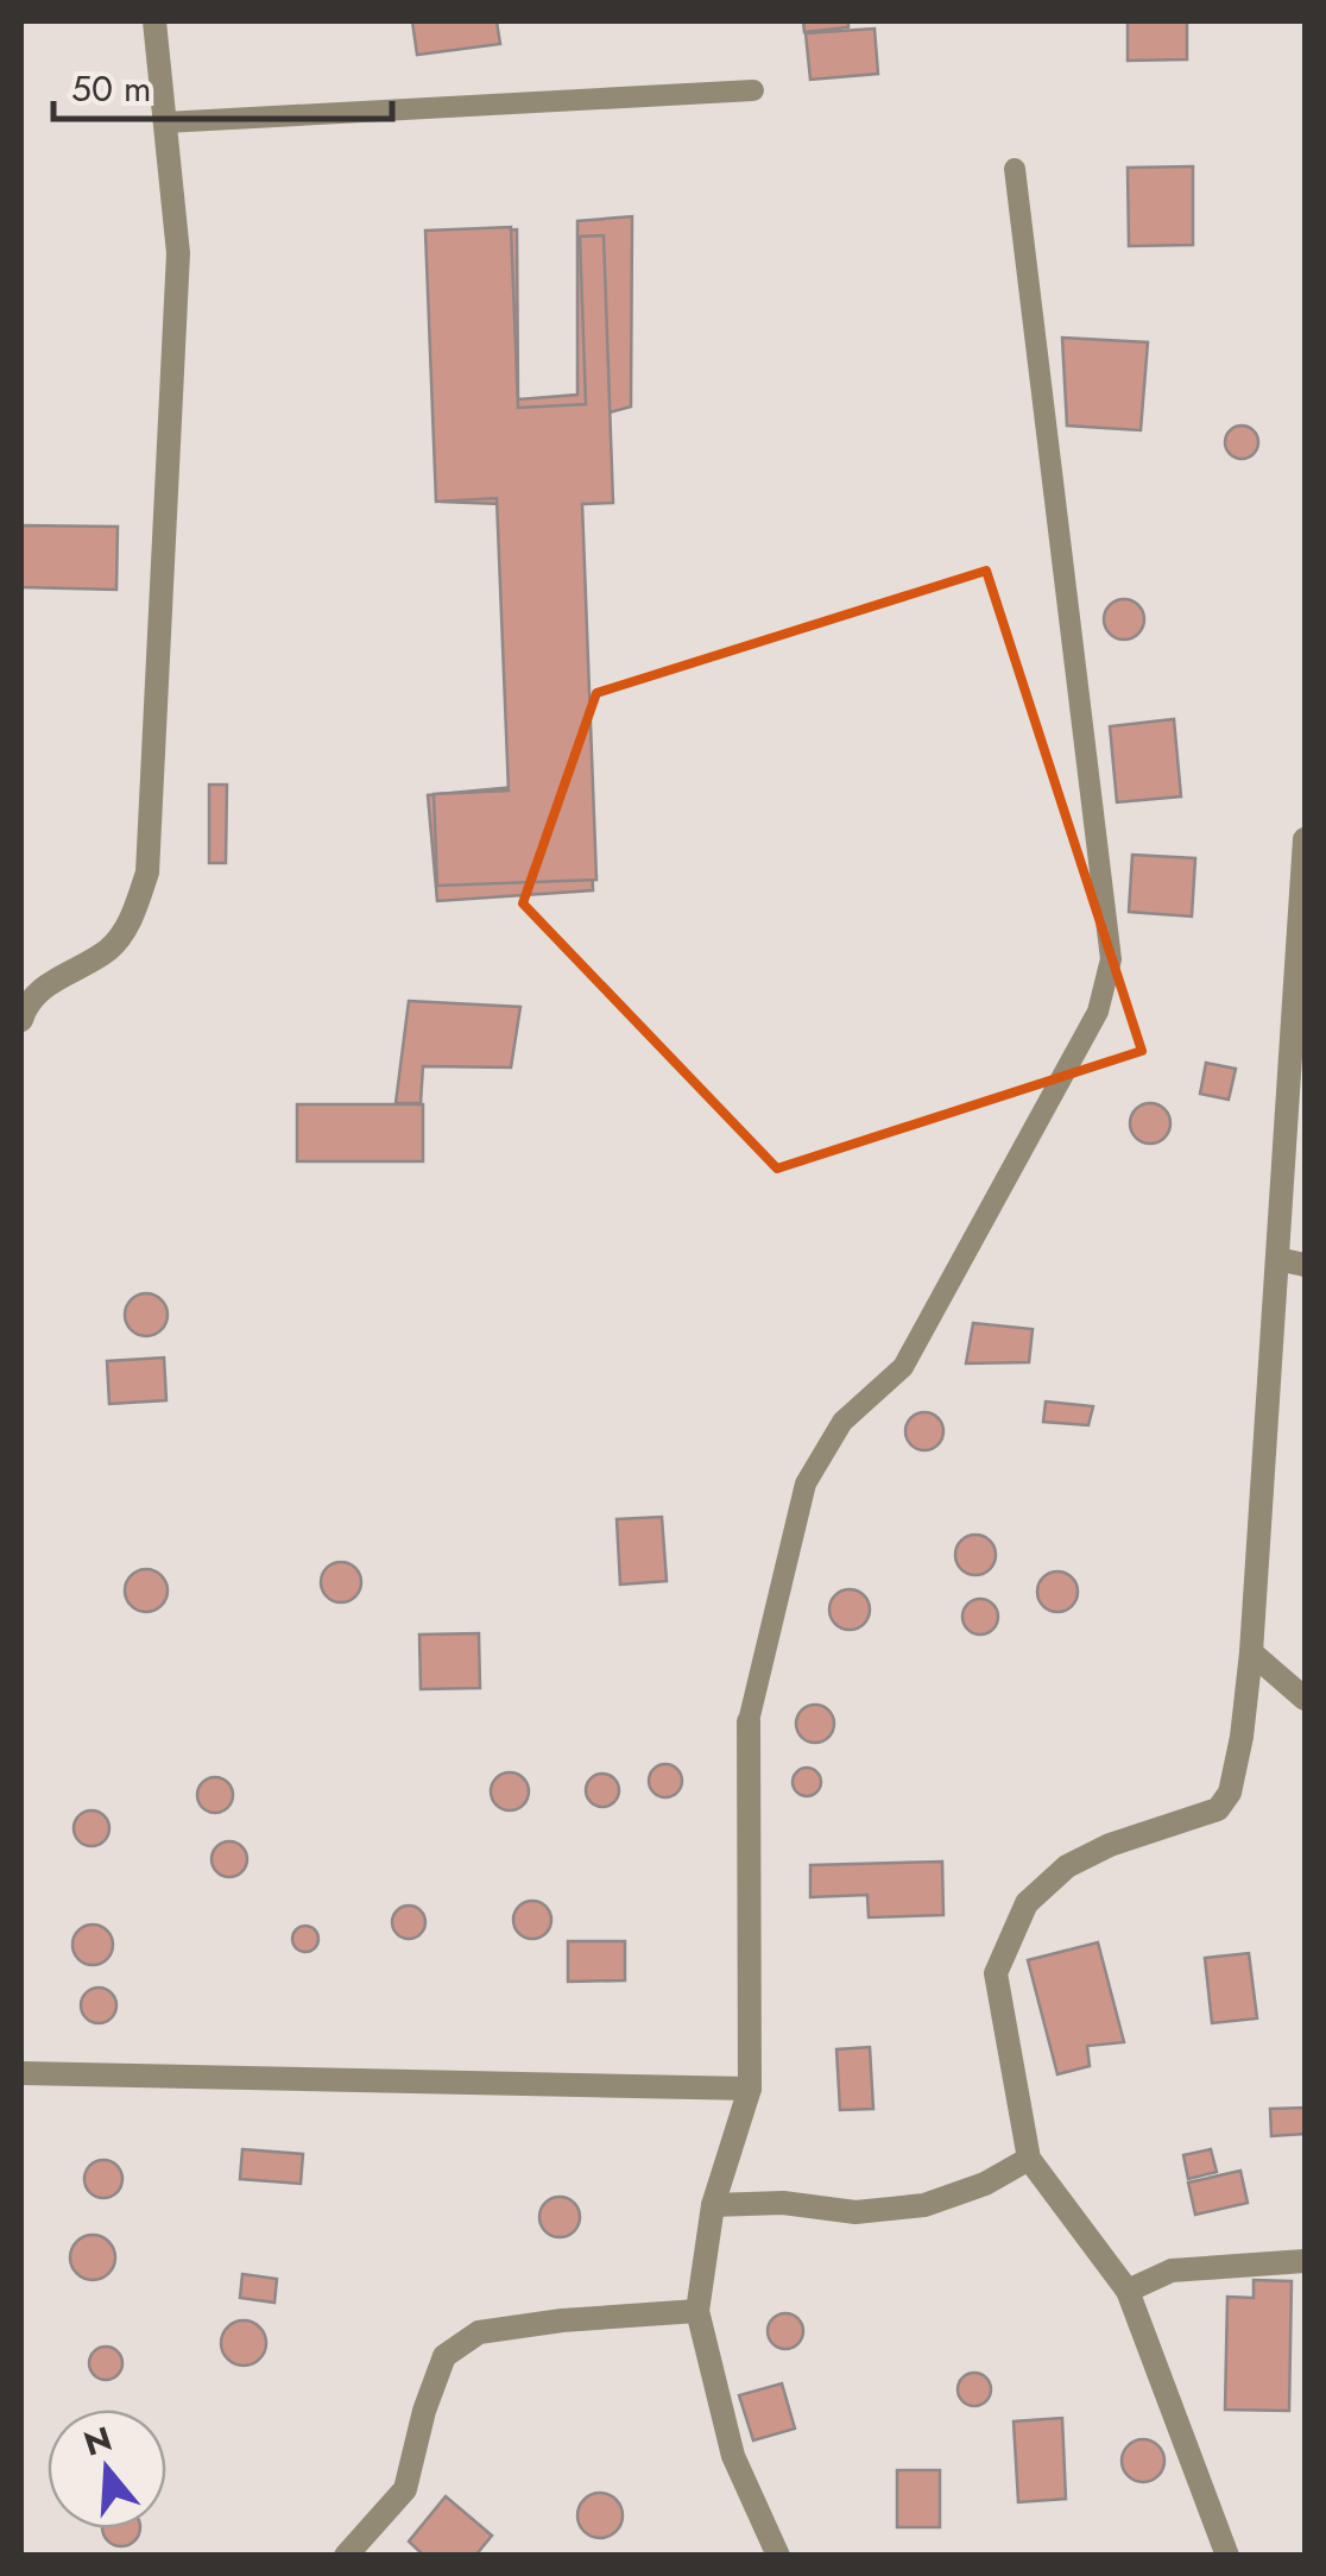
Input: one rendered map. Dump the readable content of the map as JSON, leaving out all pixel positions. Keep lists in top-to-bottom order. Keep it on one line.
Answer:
{"scale_bar":"50 m","north":"top"}
